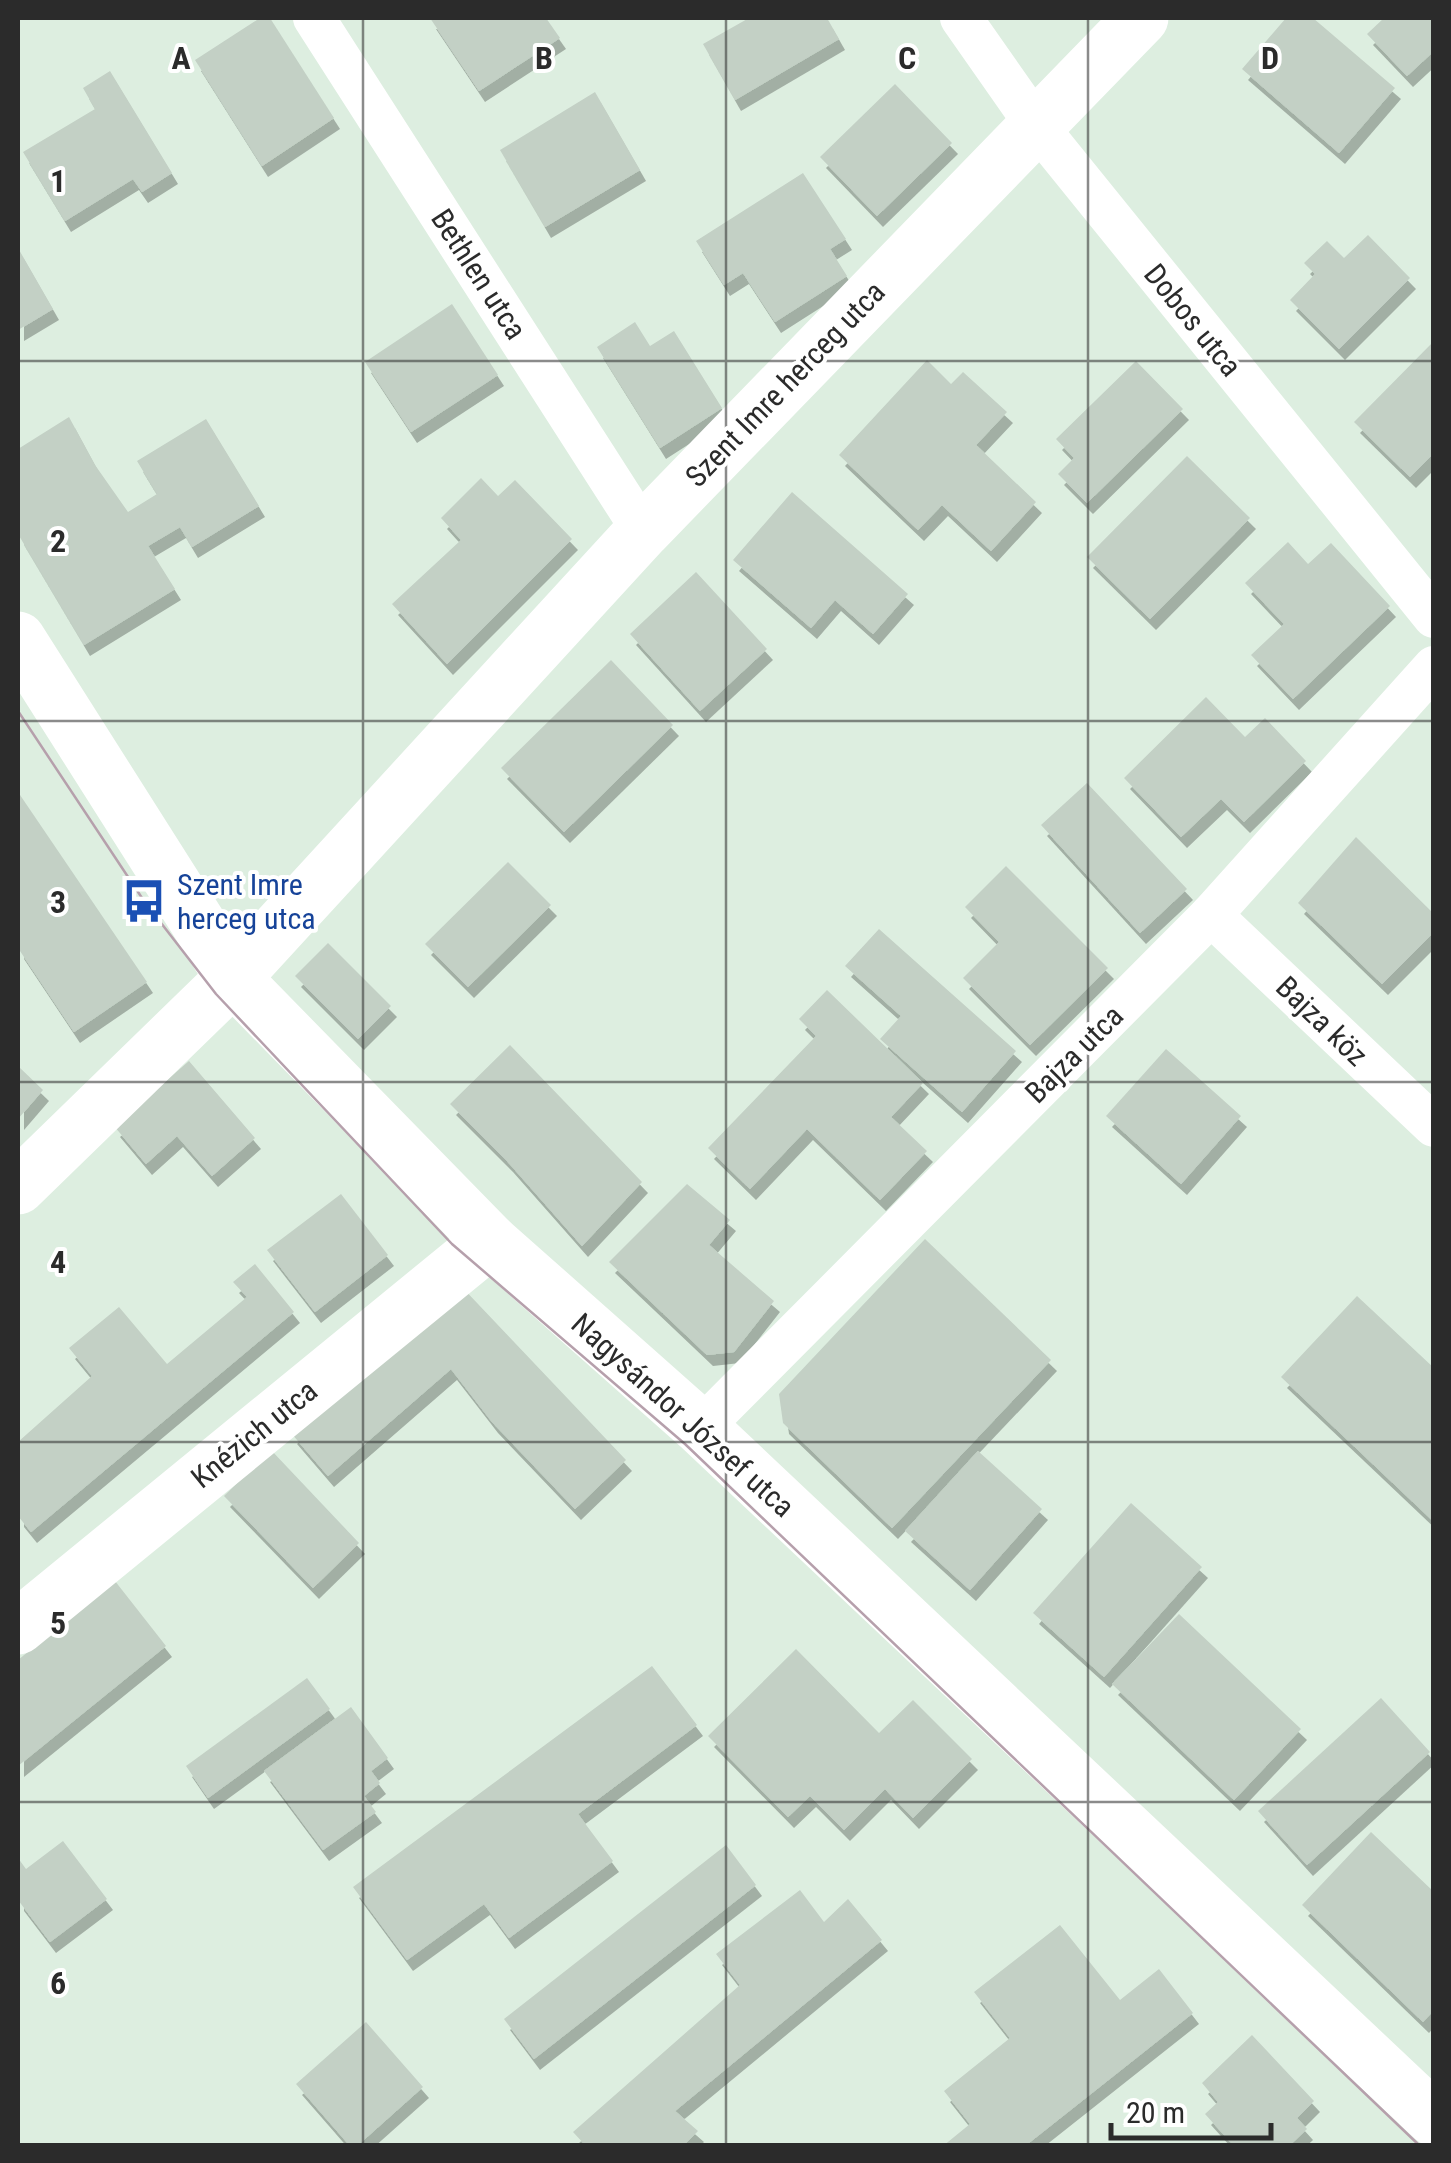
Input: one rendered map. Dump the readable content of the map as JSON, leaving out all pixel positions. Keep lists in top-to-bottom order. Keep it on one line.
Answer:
{"streets":{"street":["Bethlen utca","Dobos utca","Szent Imre herceg utca","Bajza köz","Bajza utca","Nagysándor József utca","Knézich utca"]},"crossings":[["Bethlen utca","Szent Imre herceg utca"],["Dobos utca","Szent Imre herceg utca"],["Szent Imre herceg utca","Nagysándor József utca"],["Bajza köz","Bajza utca"],["Bajza utca","Nagysándor József utca"],["Nagysándor József utca","Knézich utca"]],"places":{"bus stop":["Szent Imre herceg utca"]},"scale_bar":"20 m","grid":{"columns":["A","B","C","D"],"rows":["1","2","3","4","5","6"]}}
